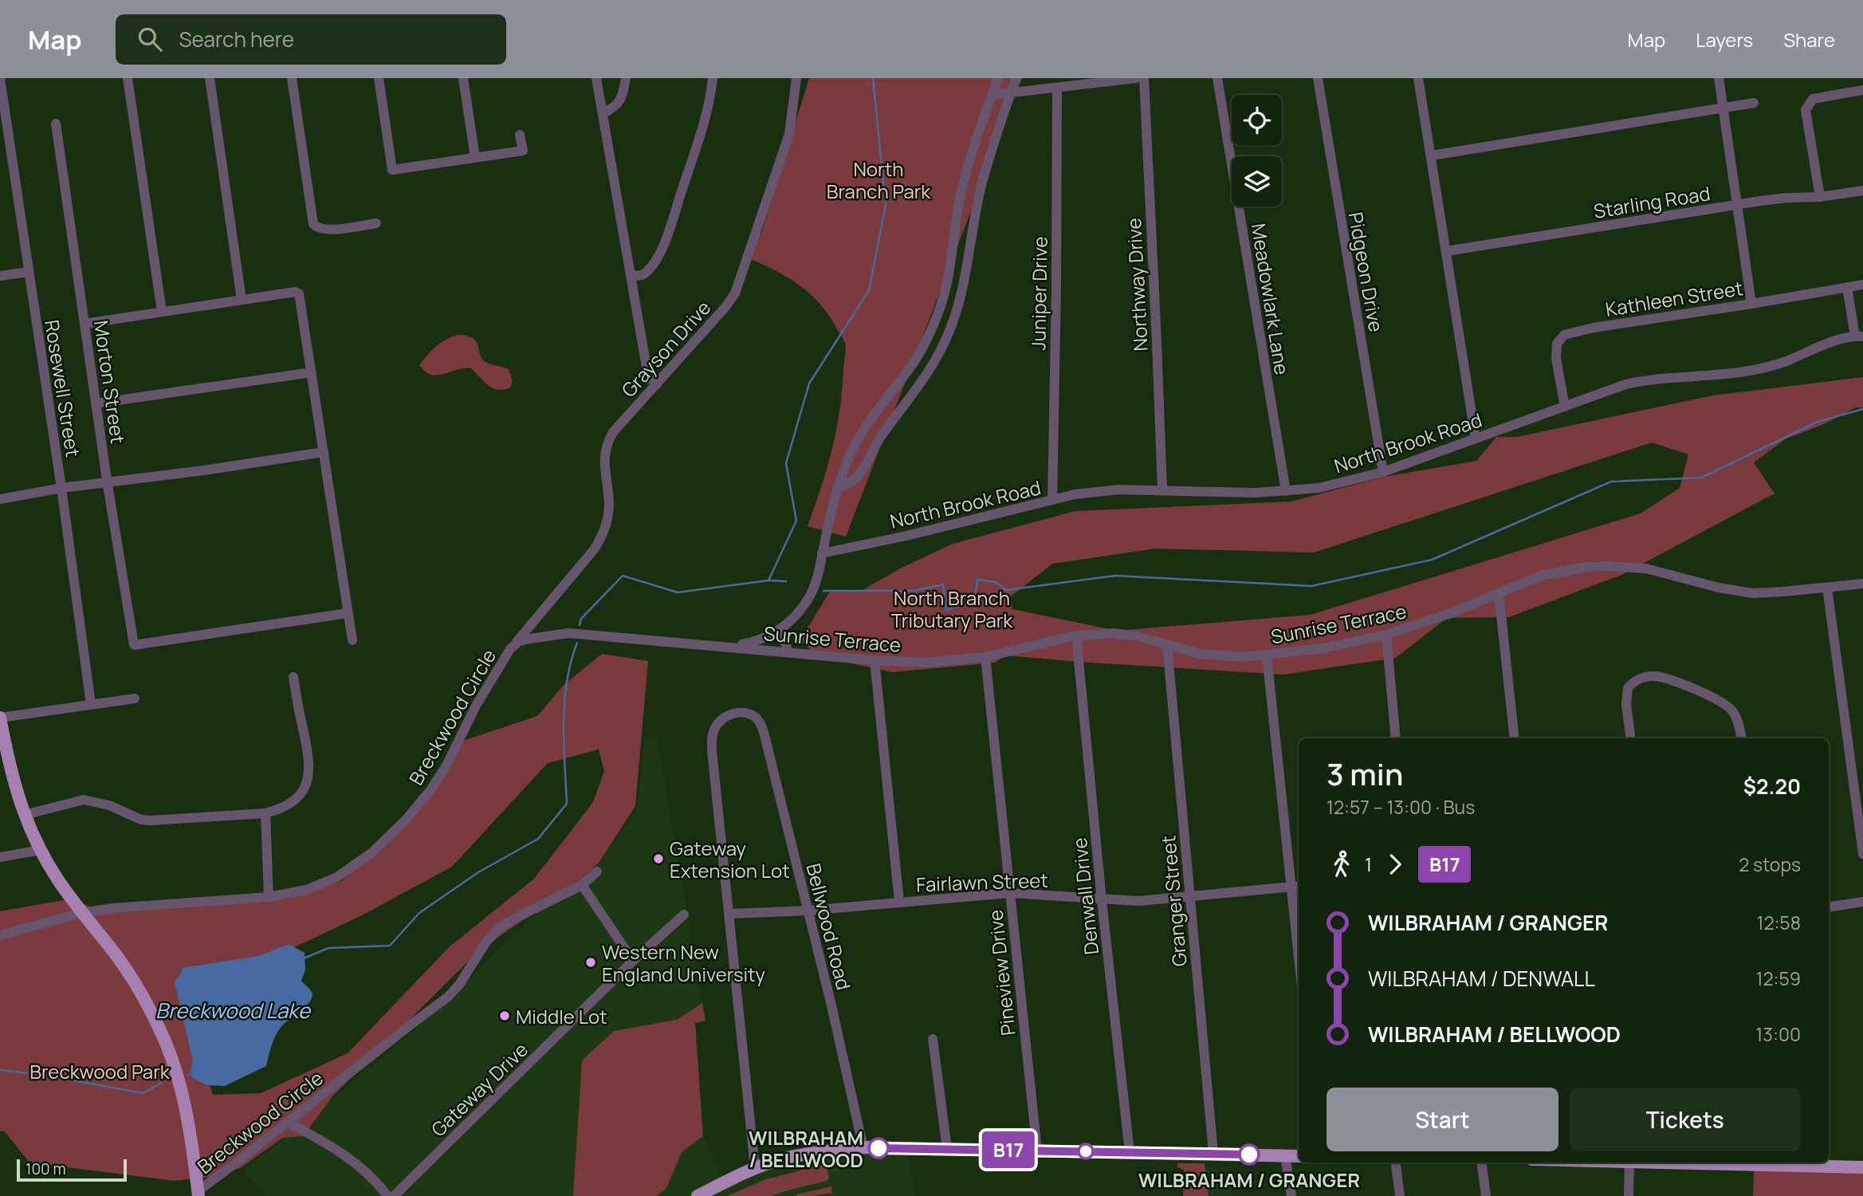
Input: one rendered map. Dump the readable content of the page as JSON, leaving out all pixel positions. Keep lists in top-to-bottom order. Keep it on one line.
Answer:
{"streets":{"street":["Starling Road","Pidgeon Drive","Northway Drive","Juniper Drive","Kathleen Street","Meadowlark Lane","Grayson Drive","Morton Street","Rosewell Street","North Brook Road","Sunrise Terrace","Breckwood Circle","Fairlawn Street","Denwall Drive","Granger Street","Bellwood Road","Pineview Drive","Gateway Drive"]},"crossings":[["Pidgeon Drive","North Brook Road"],["Northway Drive","North Brook Road"],["Juniper Drive","North Brook Road"],["Kathleen Street","North Brook Road"],["Meadowlark Lane","North Brook Road"],["Grayson Drive","Breckwood Circle"],["Sunrise Terrace","Breckwood Circle"],["Sunrise Terrace","Denwall Drive"],["Sunrise Terrace","Granger Street"],["Sunrise Terrace","Pineview Drive"],["Fairlawn Street","Denwall Drive"],["Fairlawn Street","Granger Street"],["Fairlawn Street","Bellwood Road"],["Fairlawn Street","Pineview Drive"]],"water":["Breckwood Lake"],"parks":["North Branch Park","North Branch Tributary Park","Breckwood Park"],"places":["Gateway Extension Lot","Western New England University","Middle Lot","WILBRAHAM / BELLWOOD","WILBRAHAM / GRANGER"],"lines":["bus line B17"],"scale_bar":"100 m","page":{"header":"Map","search":"Search here","nav":["Map","Layers","Share"],"on_map":"B17","heading":["3 min","12:57 – 13:00 · Bus","$2.20"],"legs":["1","B17","2 stops"],"list":[{"name":"WILBRAHAM / GRANGER","value":"12:58"},{"name":"WILBRAHAM / DENWALL","value":"12:59"},{"name":"WILBRAHAM / BELLWOOD","value":"13:00"}],"buttons":["Start","Tickets"],"scale":"100 m"}}
